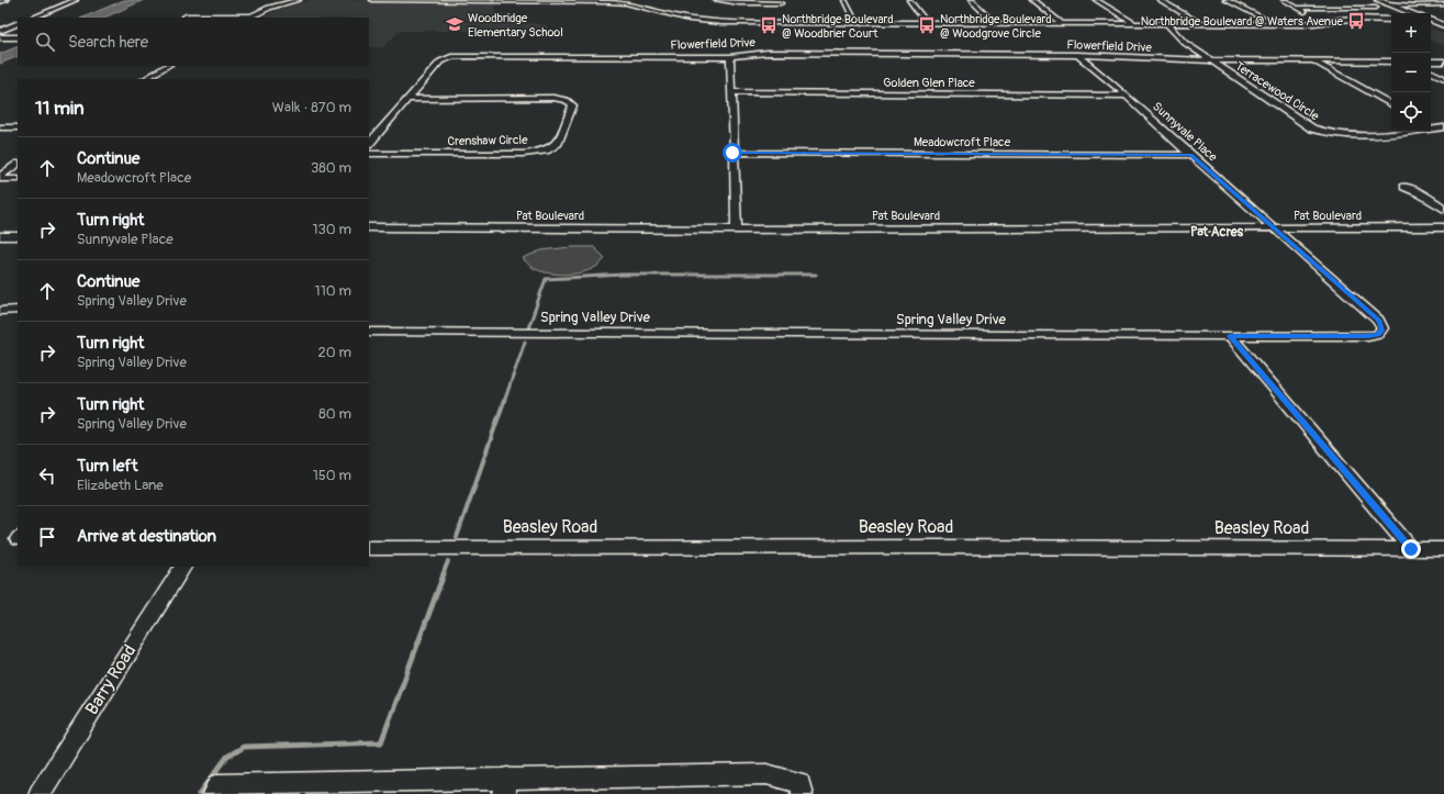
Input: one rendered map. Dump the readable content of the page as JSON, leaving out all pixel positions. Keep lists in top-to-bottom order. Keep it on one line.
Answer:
{"streets":{"street":["Flowerfield Drive","Golden Glen Place","Terracewood Circle","Sunnyvale Place","Crenshaw Circle","Meadowcroft Place","Pat Boulevard","Spring Valley Drive","Beasley Road","Barry Road"]},"crossings":[["Flowerfield Drive","Terracewood Circle"],["Flowerfield Drive","Sunnyvale Place"],["Flowerfield Drive","Crenshaw Circle"],["Golden Glen Place","Sunnyvale Place"],["Sunnyvale Place","Meadowcroft Place"],["Sunnyvale Place","Pat Boulevard"],["Sunnyvale Place","Spring Valley Drive"],["Pat Boulevard","Spring Valley Drive"]],"districts":["Pat Acres"],"places":{"bus stop":["Northbridge Boulevard @ Waters Avenue","Northbridge Boulevard @ Woodbrier Court","Northbridge Boulevard @ Woodgrove Circle"],"school or university":["Woodbridge Elementary School"]},"page":{"map_buttons":["+","−"],"search":"Search here","heading":["11 min","Walk · 870 m"],"list":[["Continue","Meadowcroft Place","380 m"],["Turn right","Sunnyvale Place","130 m"],["Continue","Spring Valley Drive","110 m"],["Turn right","Spring Valley Drive","20 m"],["Turn right","Spring Valley Drive","80 m"],["Turn left","Elizabeth Lane","150 m"],"Arrive at destination"]}}
